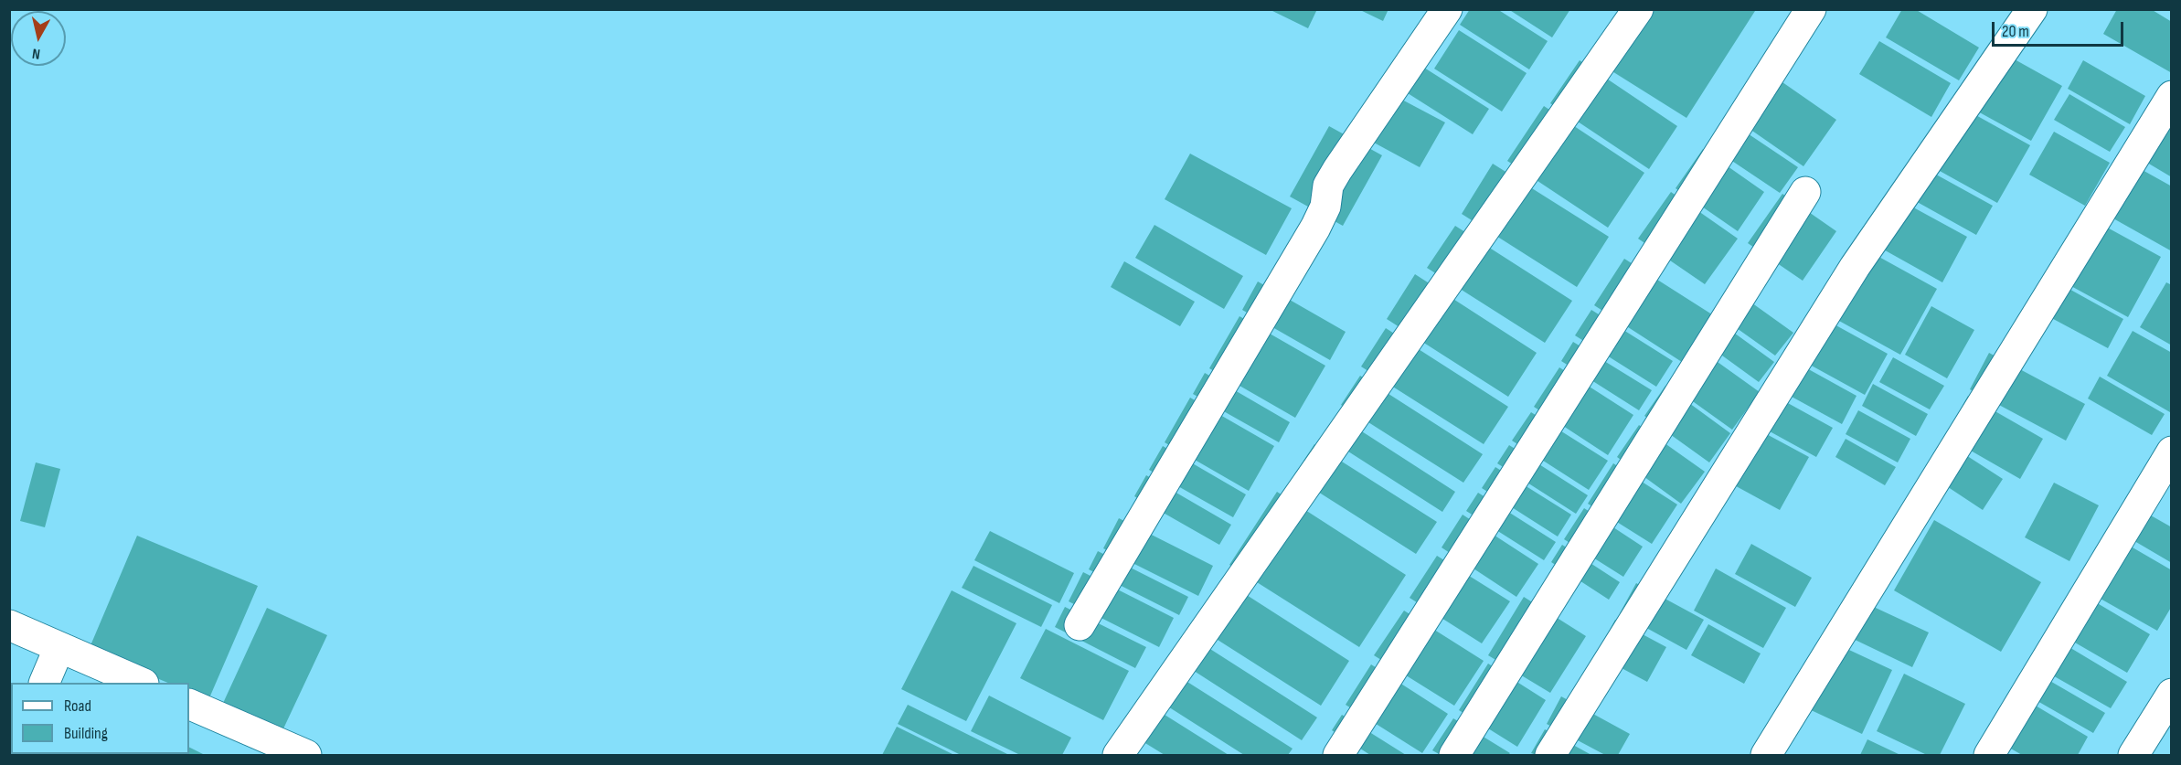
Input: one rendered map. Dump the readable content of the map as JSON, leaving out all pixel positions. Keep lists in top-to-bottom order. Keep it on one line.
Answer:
{"legend":["Road","Building"],"scale_bar":"20 m","north":"bottom"}
